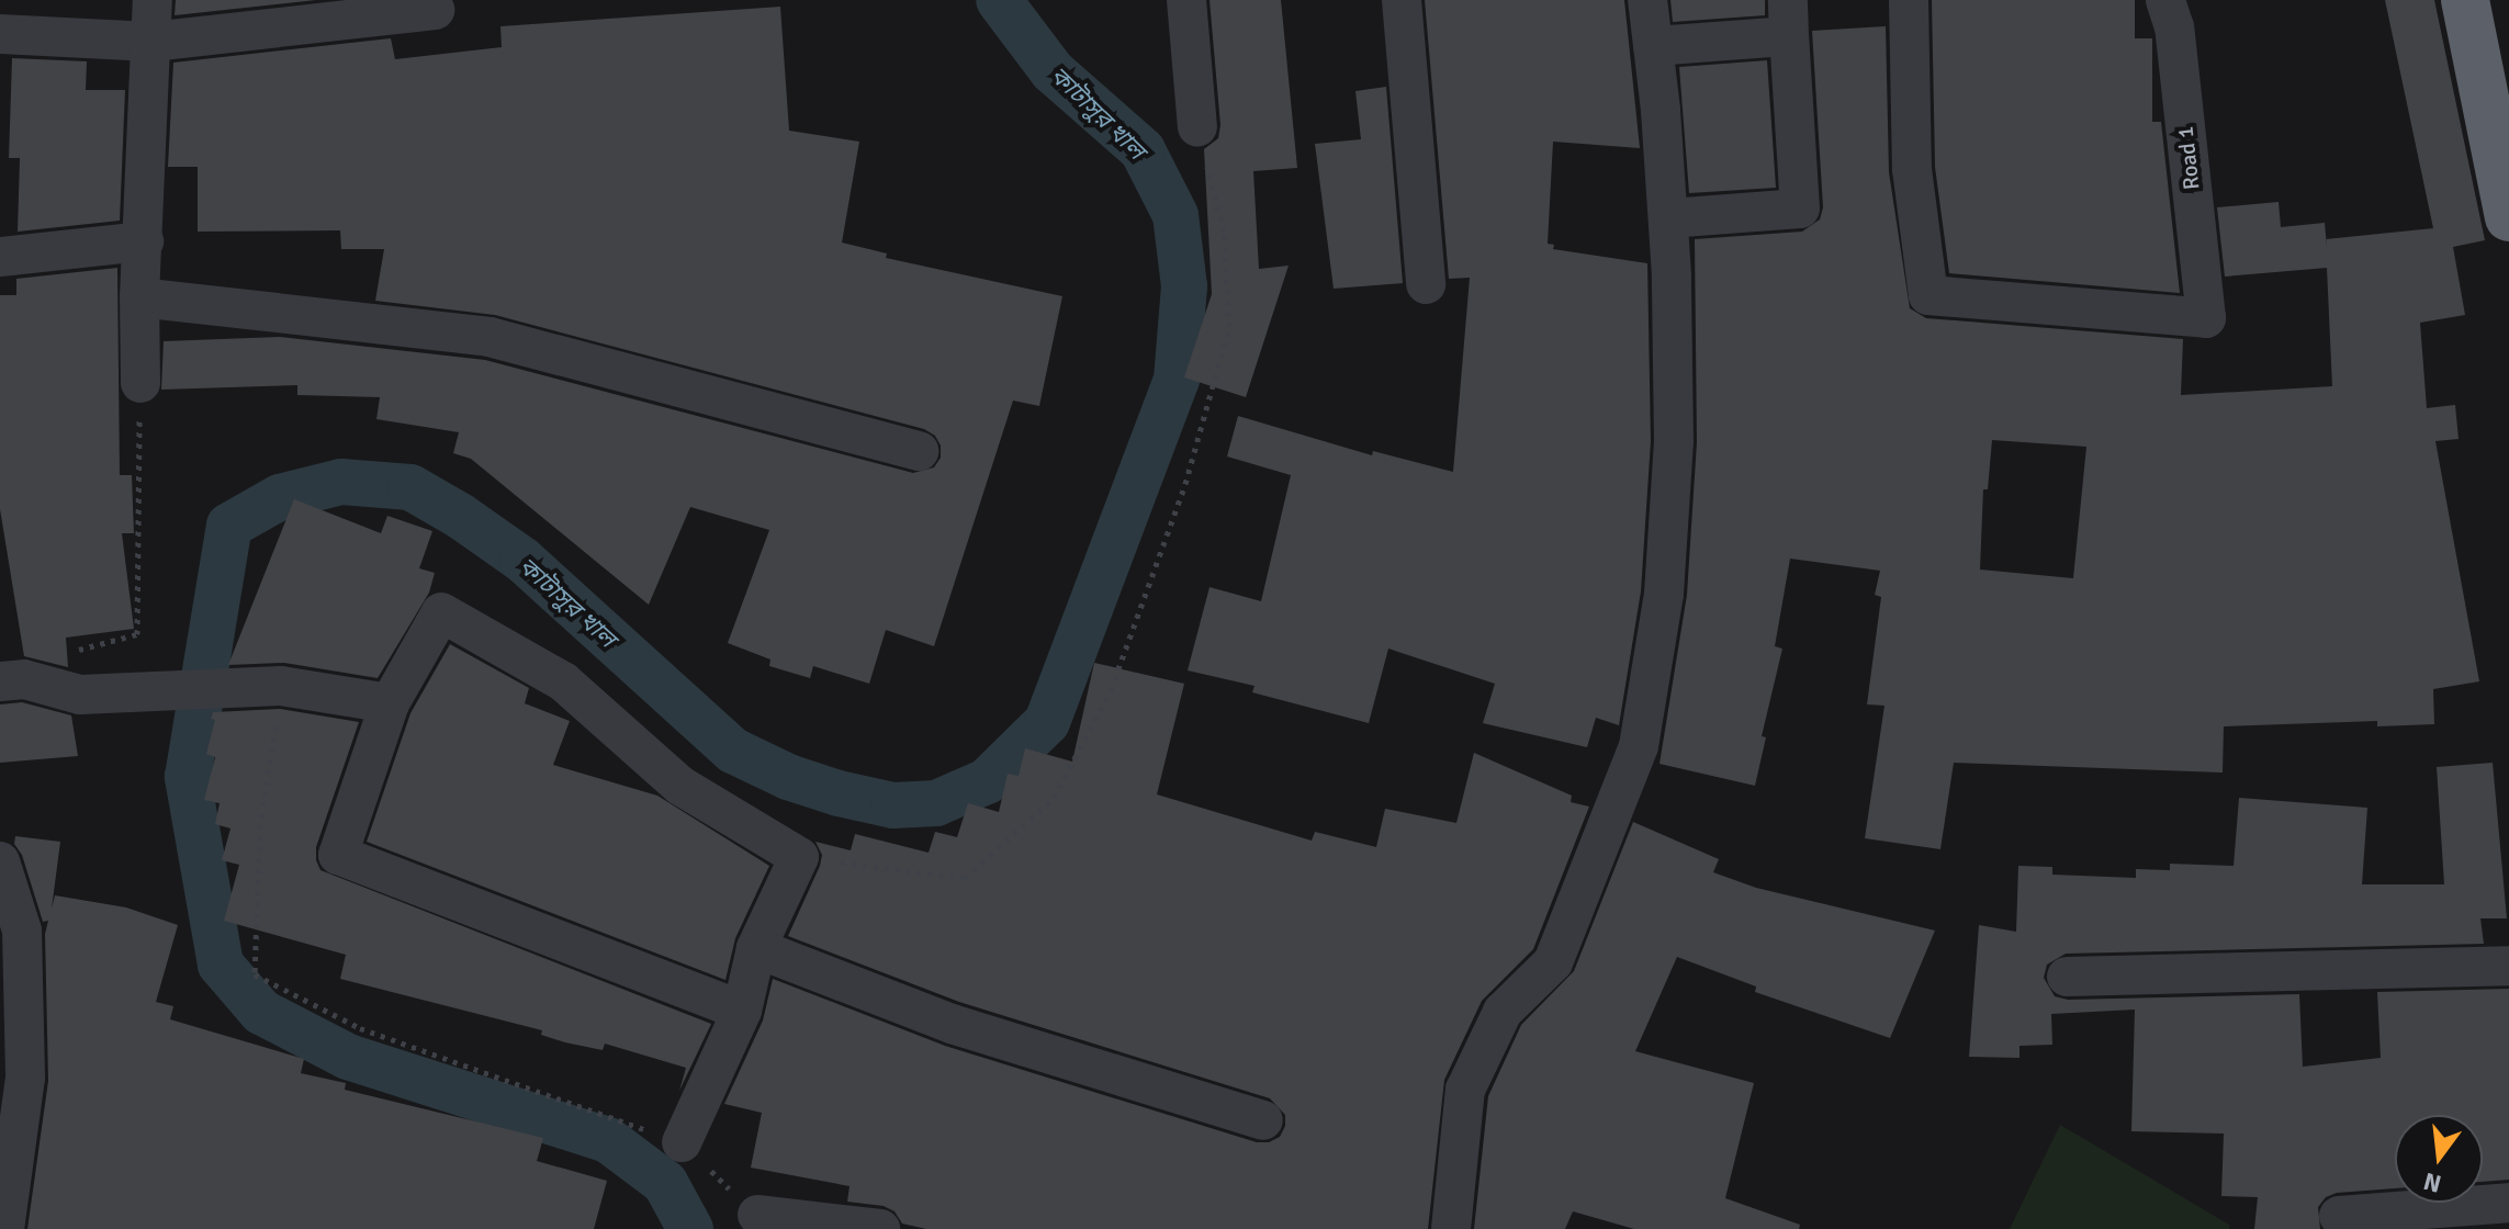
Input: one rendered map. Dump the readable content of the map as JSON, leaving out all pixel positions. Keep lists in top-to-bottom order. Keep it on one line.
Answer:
{"streets":{"street":["Road 1"]},"water":["কাটাসুর খাল"],"north":"bottom"}
